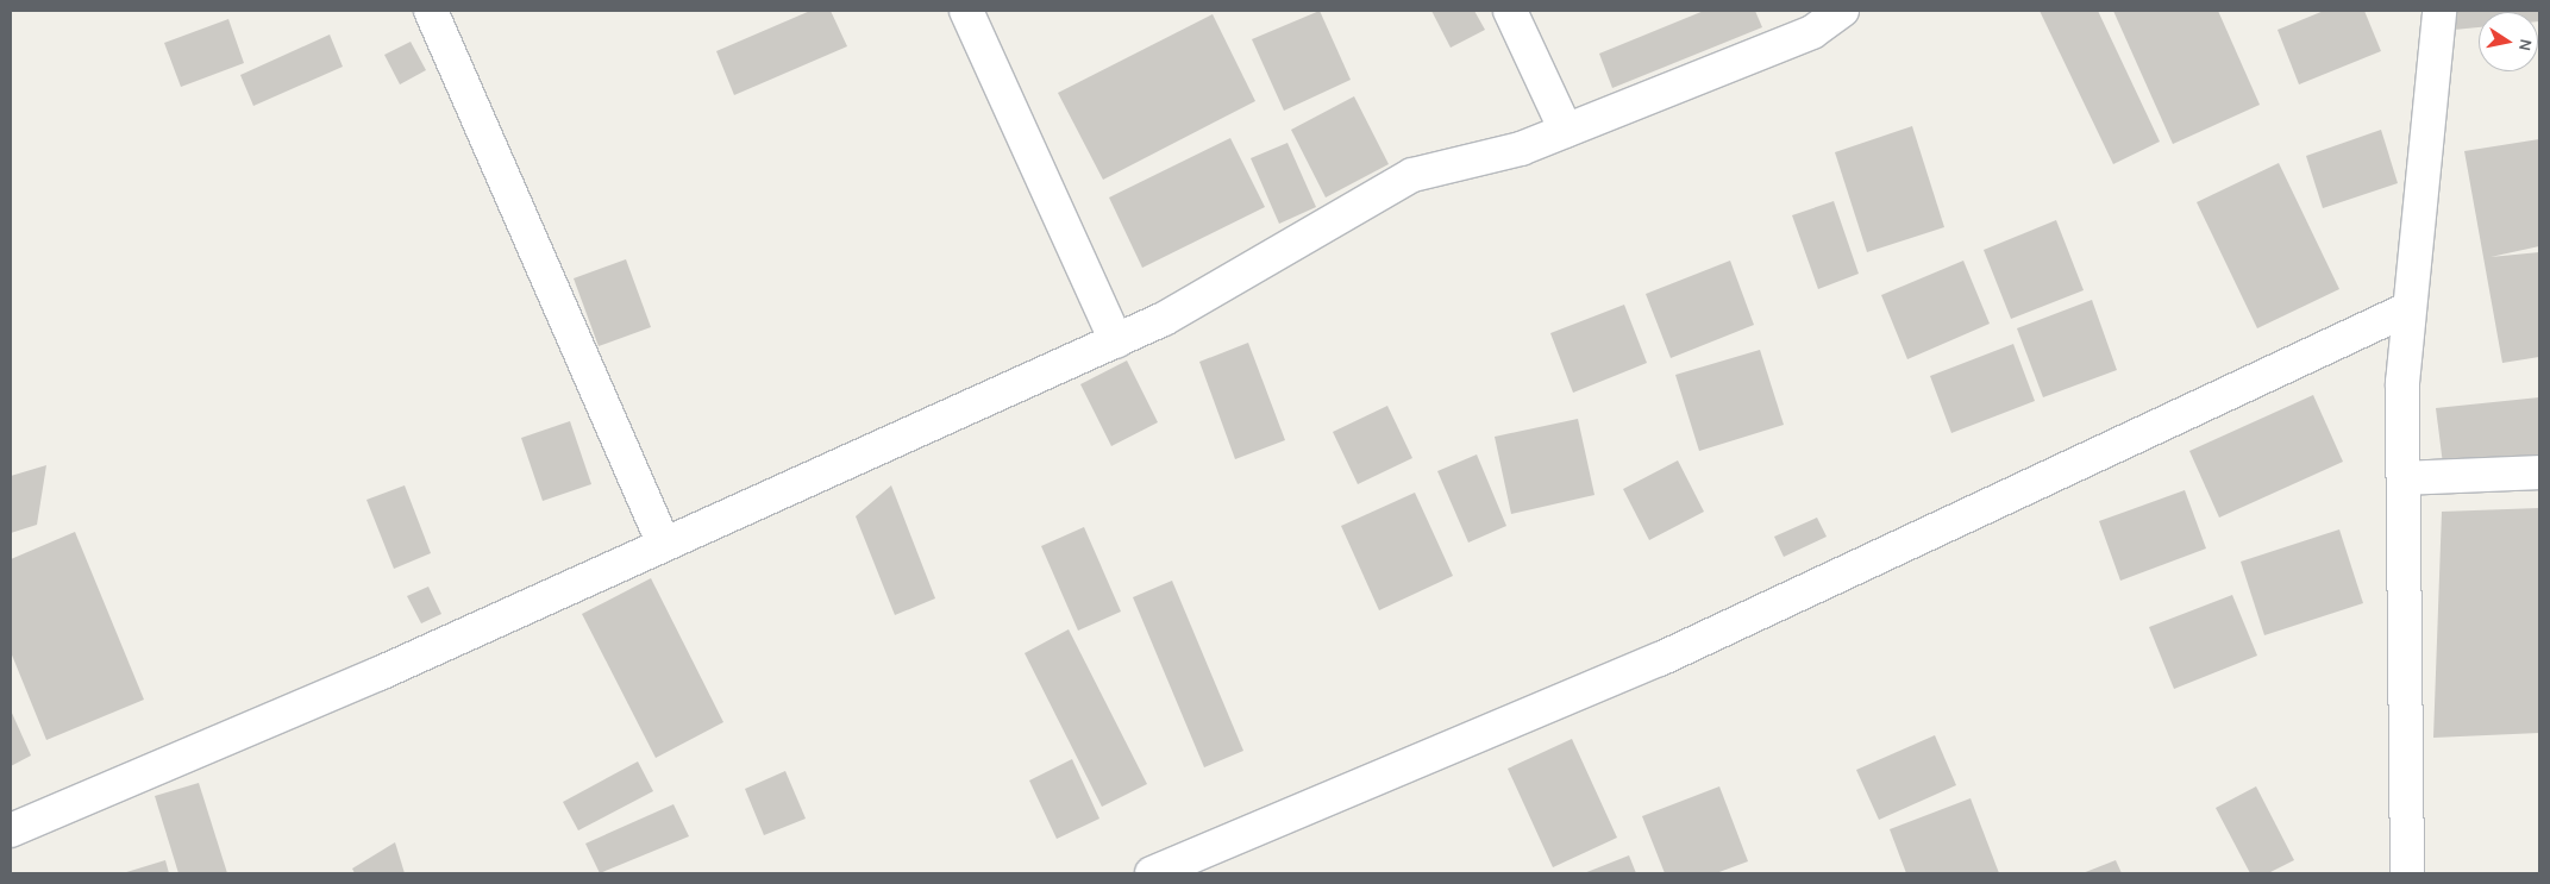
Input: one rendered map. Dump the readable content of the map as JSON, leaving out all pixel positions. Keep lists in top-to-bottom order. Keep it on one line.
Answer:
{"north":"right"}
